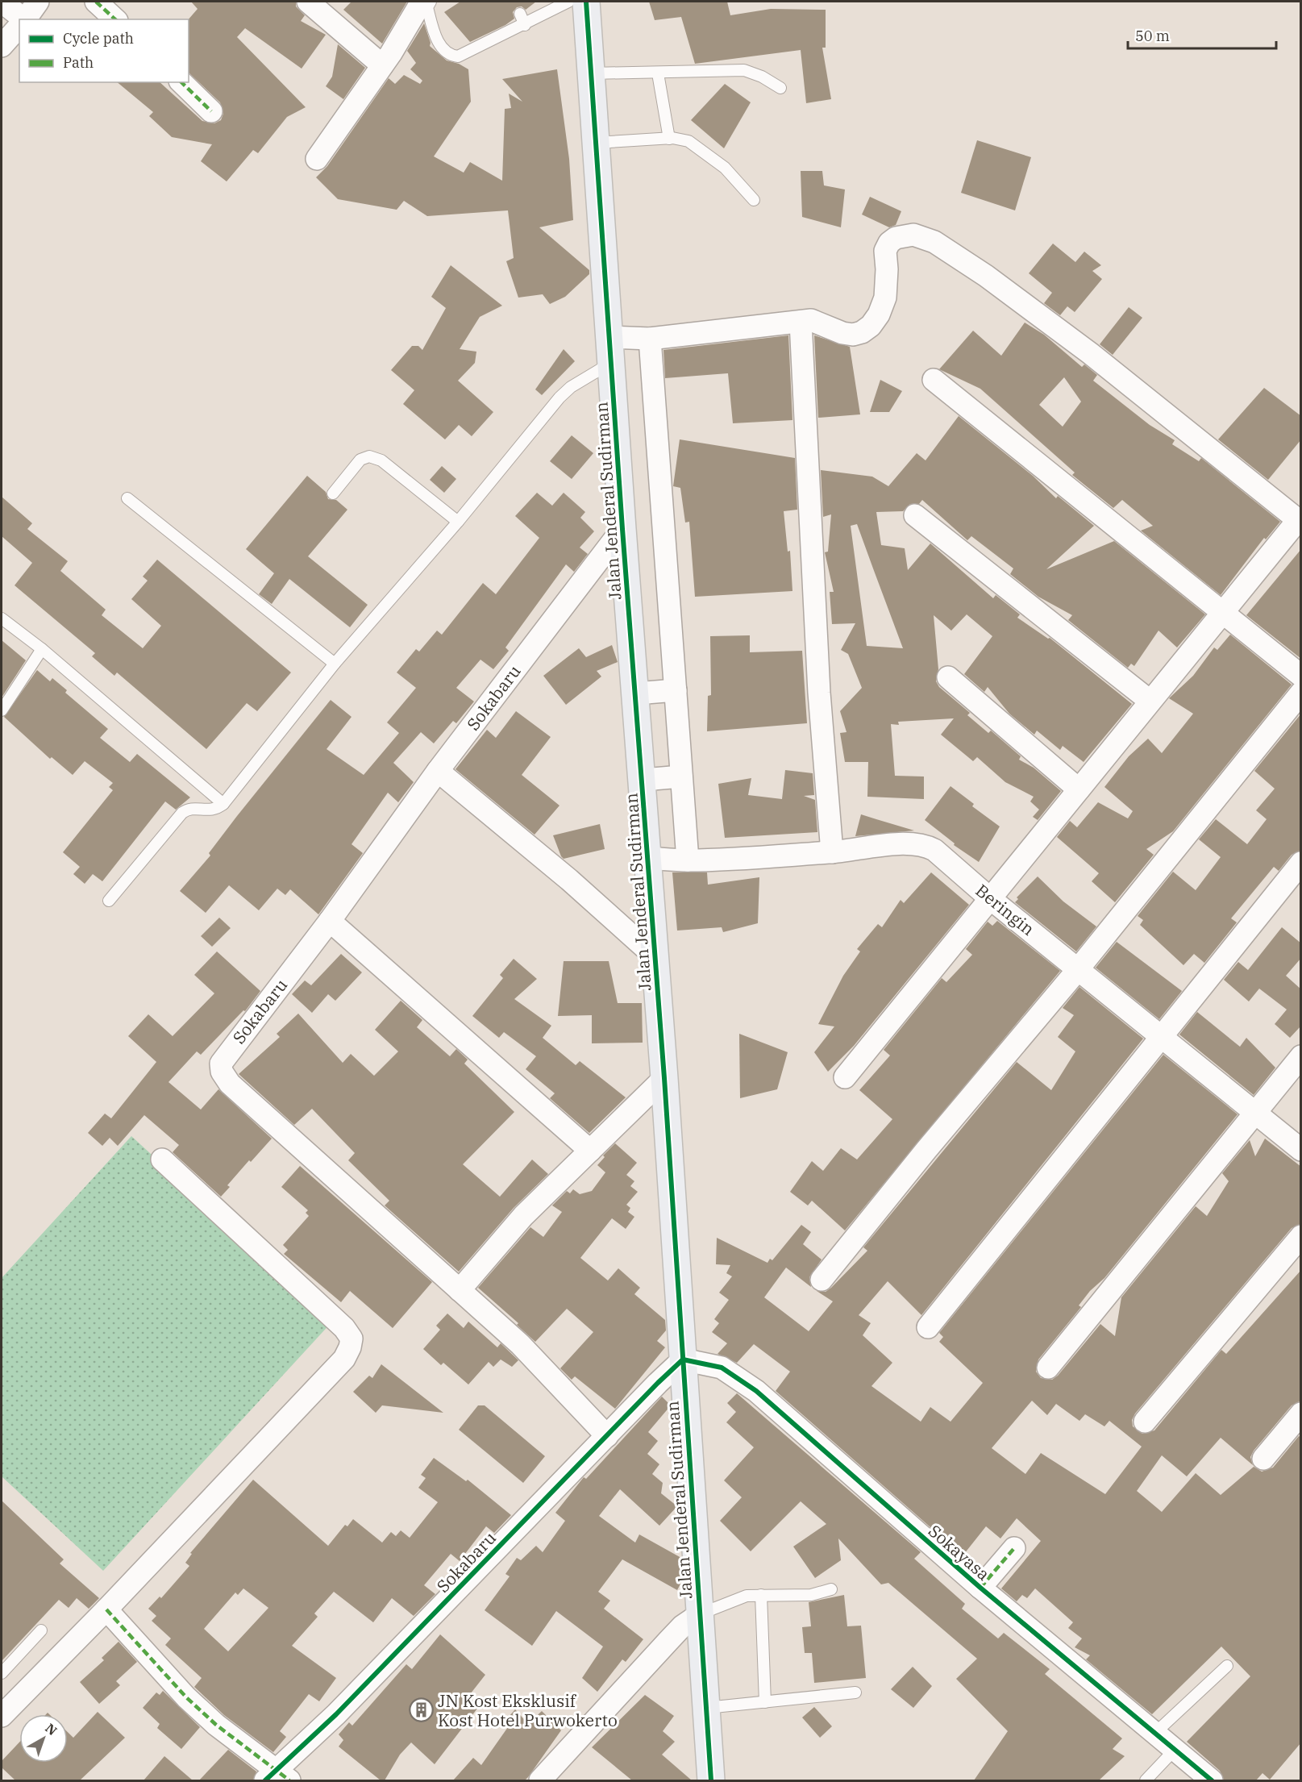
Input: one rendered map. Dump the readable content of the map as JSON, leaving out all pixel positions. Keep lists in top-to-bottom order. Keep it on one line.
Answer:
{"streets":{"main road":["Jalan Jenderal Sudirman"],"street":["Sokabaru","Beringin","Sokayasa"]},"crossings":[["Jalan Jenderal Sudirman","Sokabaru"],["Jalan Jenderal Sudirman","Beringin"],["Jalan Jenderal Sudirman","Sokayasa"],["Sokabaru","Sokayasa"]],"places":{"building":["JN Kost Eksklusif Kost Hotel Purwokerto"]},"legend":["Cycle path","Path"],"scale_bar":"50 m","north":"top right"}
